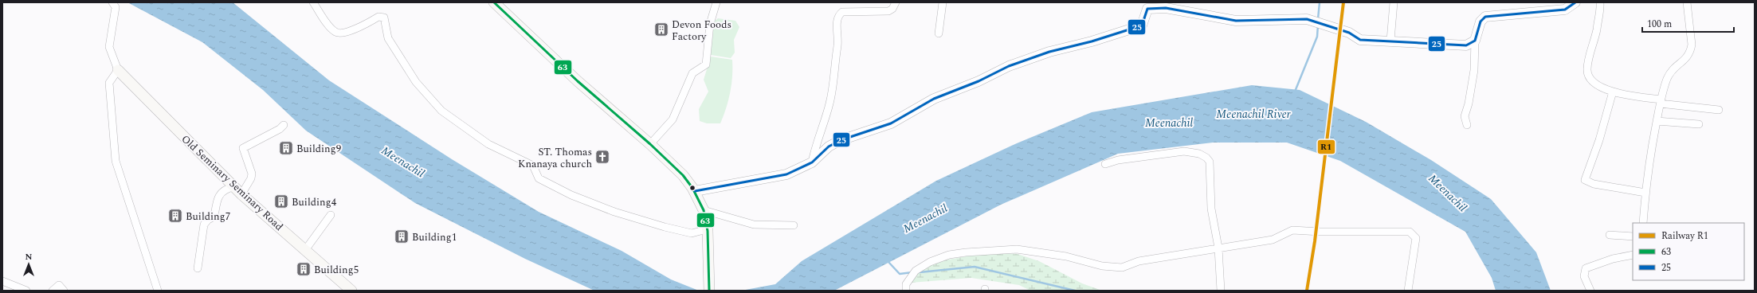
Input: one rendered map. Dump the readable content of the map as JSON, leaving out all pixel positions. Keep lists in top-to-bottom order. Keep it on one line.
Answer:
{"streets":{"main road":["Old Seminary Seminary Road"]},"water":["Meenachil River","Meenachil"],"places":{"building":["Devon Foods Factory","Building9","Building4","Building7","Building1","Building5"],"church":["ST. Thomas Knanaya church"]},"lines":["rail line R1","transit line 63","transit line 25"],"legend":["Railway R1","63","25"],"scale_bar":"100 m","north":"top"}
